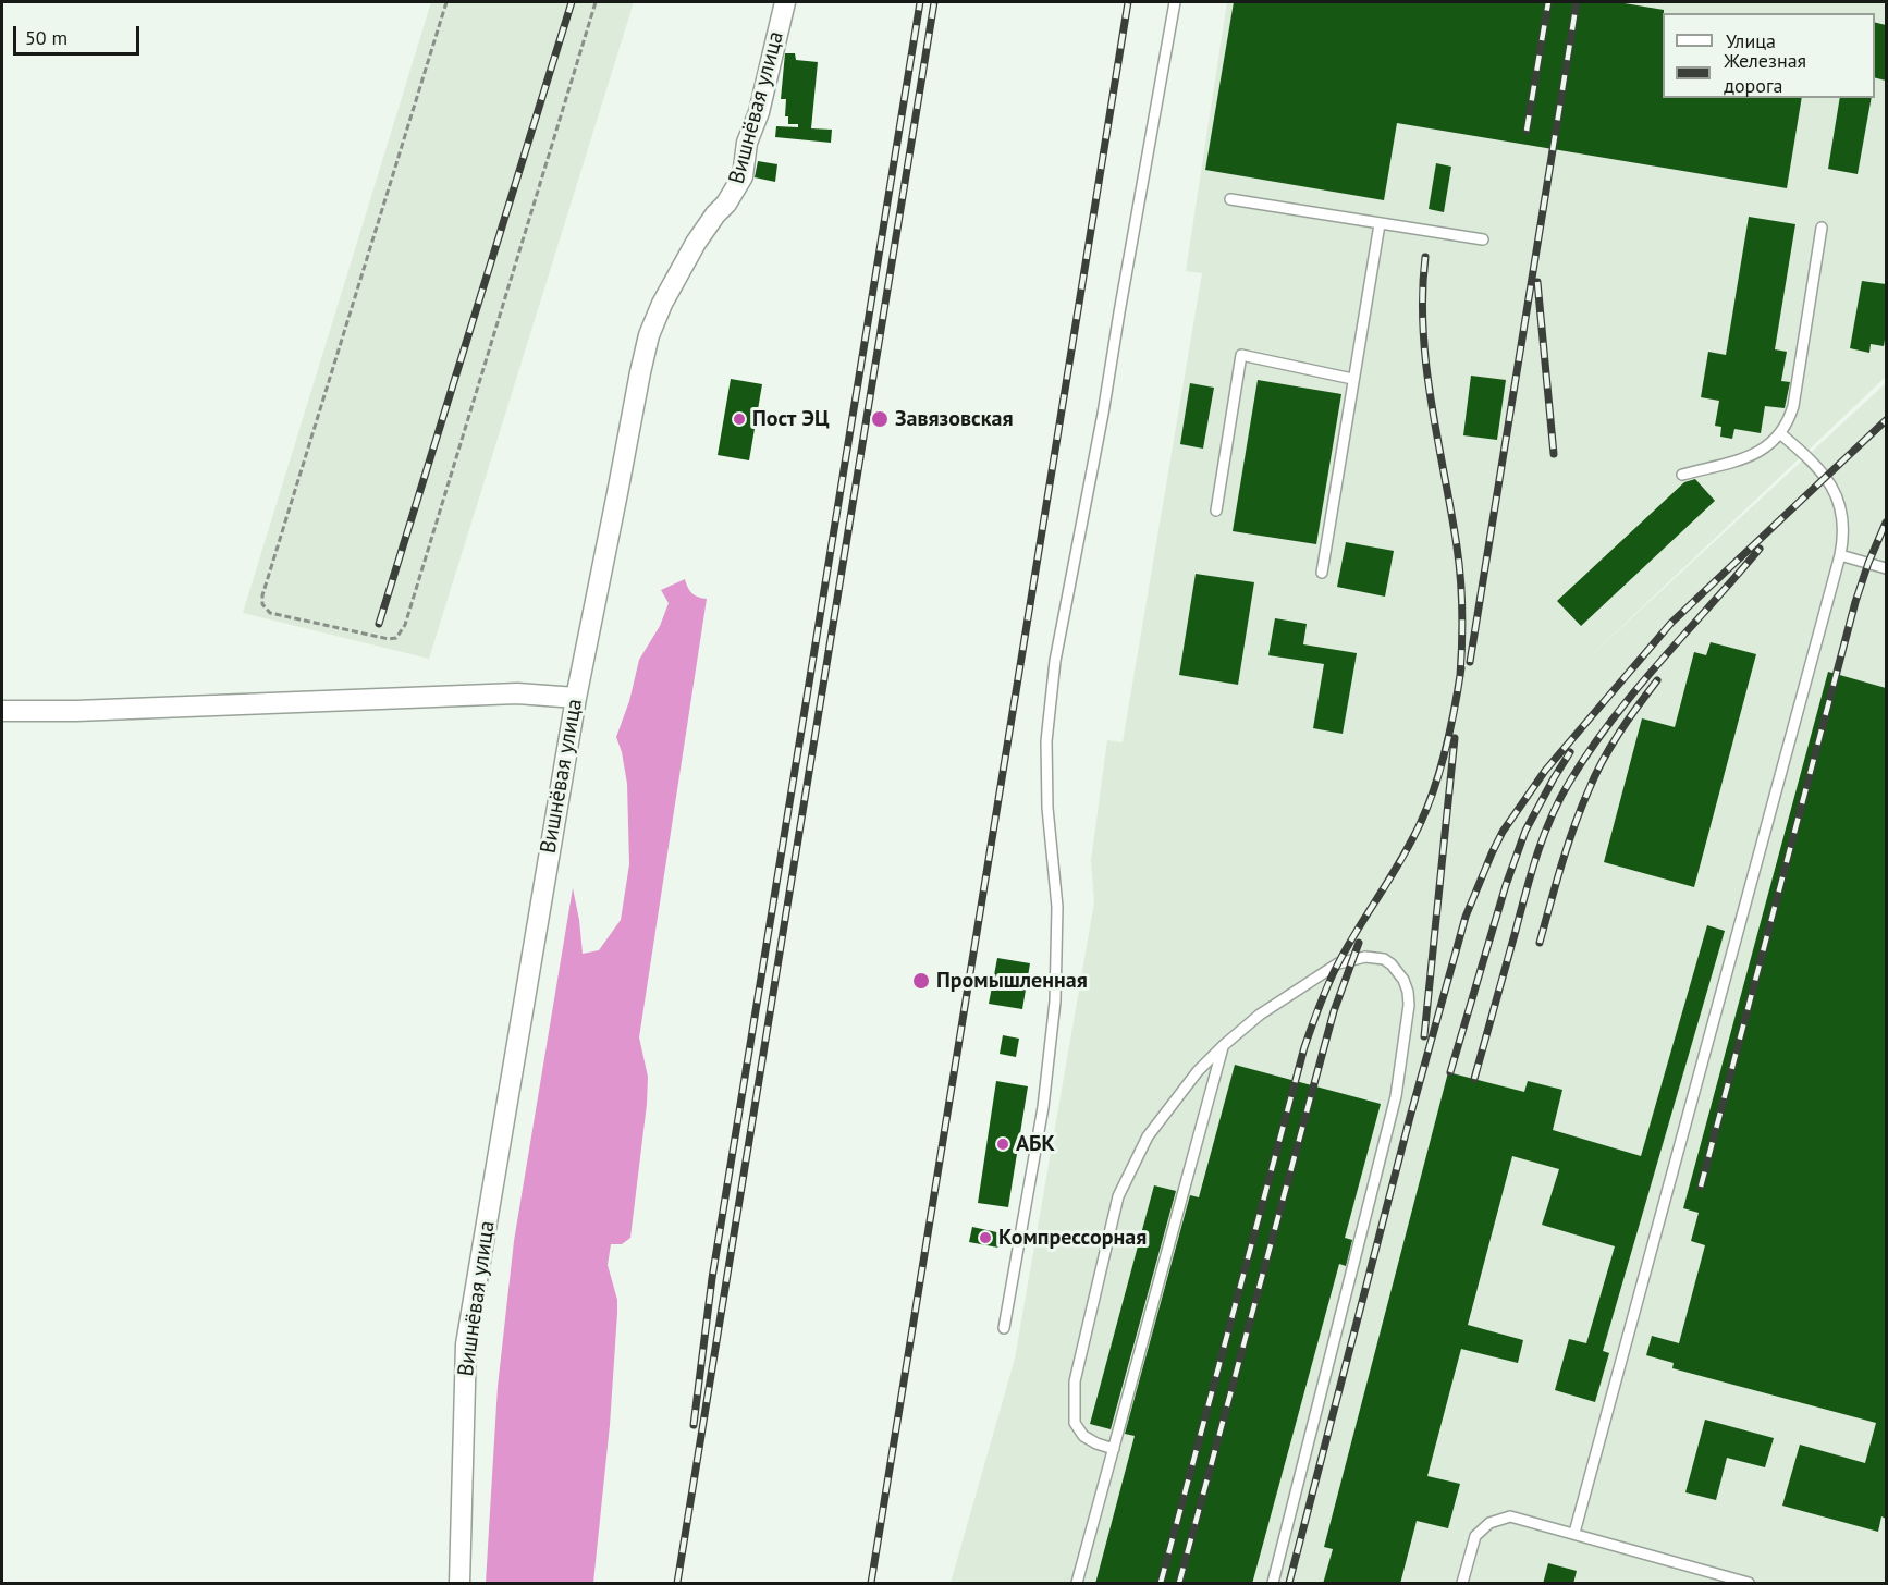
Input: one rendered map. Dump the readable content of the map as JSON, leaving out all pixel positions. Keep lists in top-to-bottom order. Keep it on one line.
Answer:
{"streets":{"street":["Вишнёвая улица"]},"places":["Пост ЭЦ","Завязовская","Промышленная","АБК","Компрессорная"],"legend":["Улица","Железная дорога"],"scale_bar":"50 m"}
